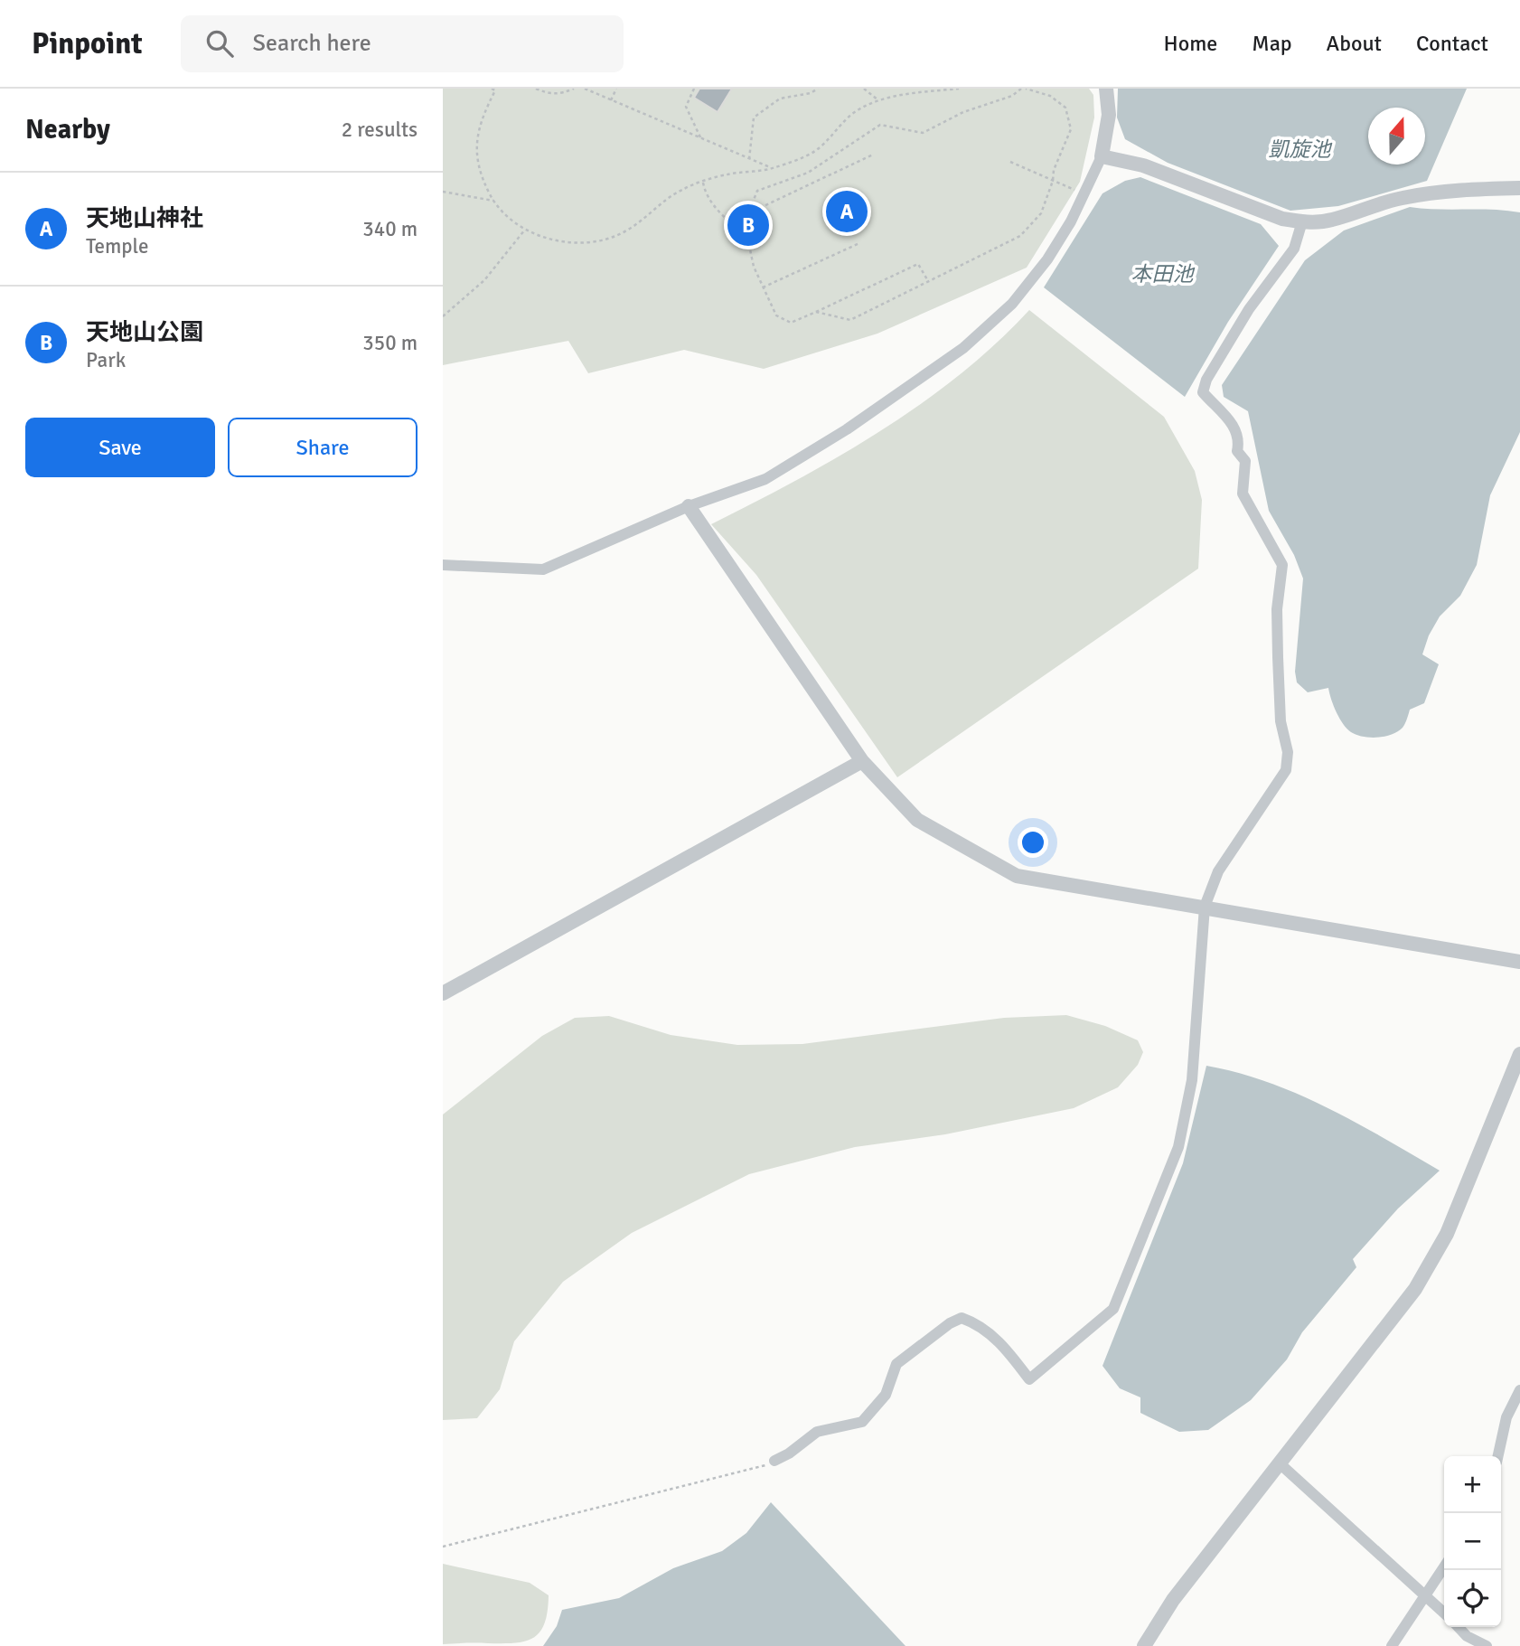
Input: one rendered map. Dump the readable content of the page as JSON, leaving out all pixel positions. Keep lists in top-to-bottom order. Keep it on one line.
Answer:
{"water":["凱旋池","本田池"],"north":"top","page":{"header":"Pinpoint","search":"Search here","nav":["Home","Map","About","Contact"],"heading":["Nearby","2 results"],"list":[{"mark":"A","name":"天地山神社","note":"Temple","value":"340 m"},{"mark":"B","name":"天地山公園","note":"Park","value":"350 m"}],"pins":["A","B"],"buttons":["Save","Share"],"map_buttons":["+","−"]}}
